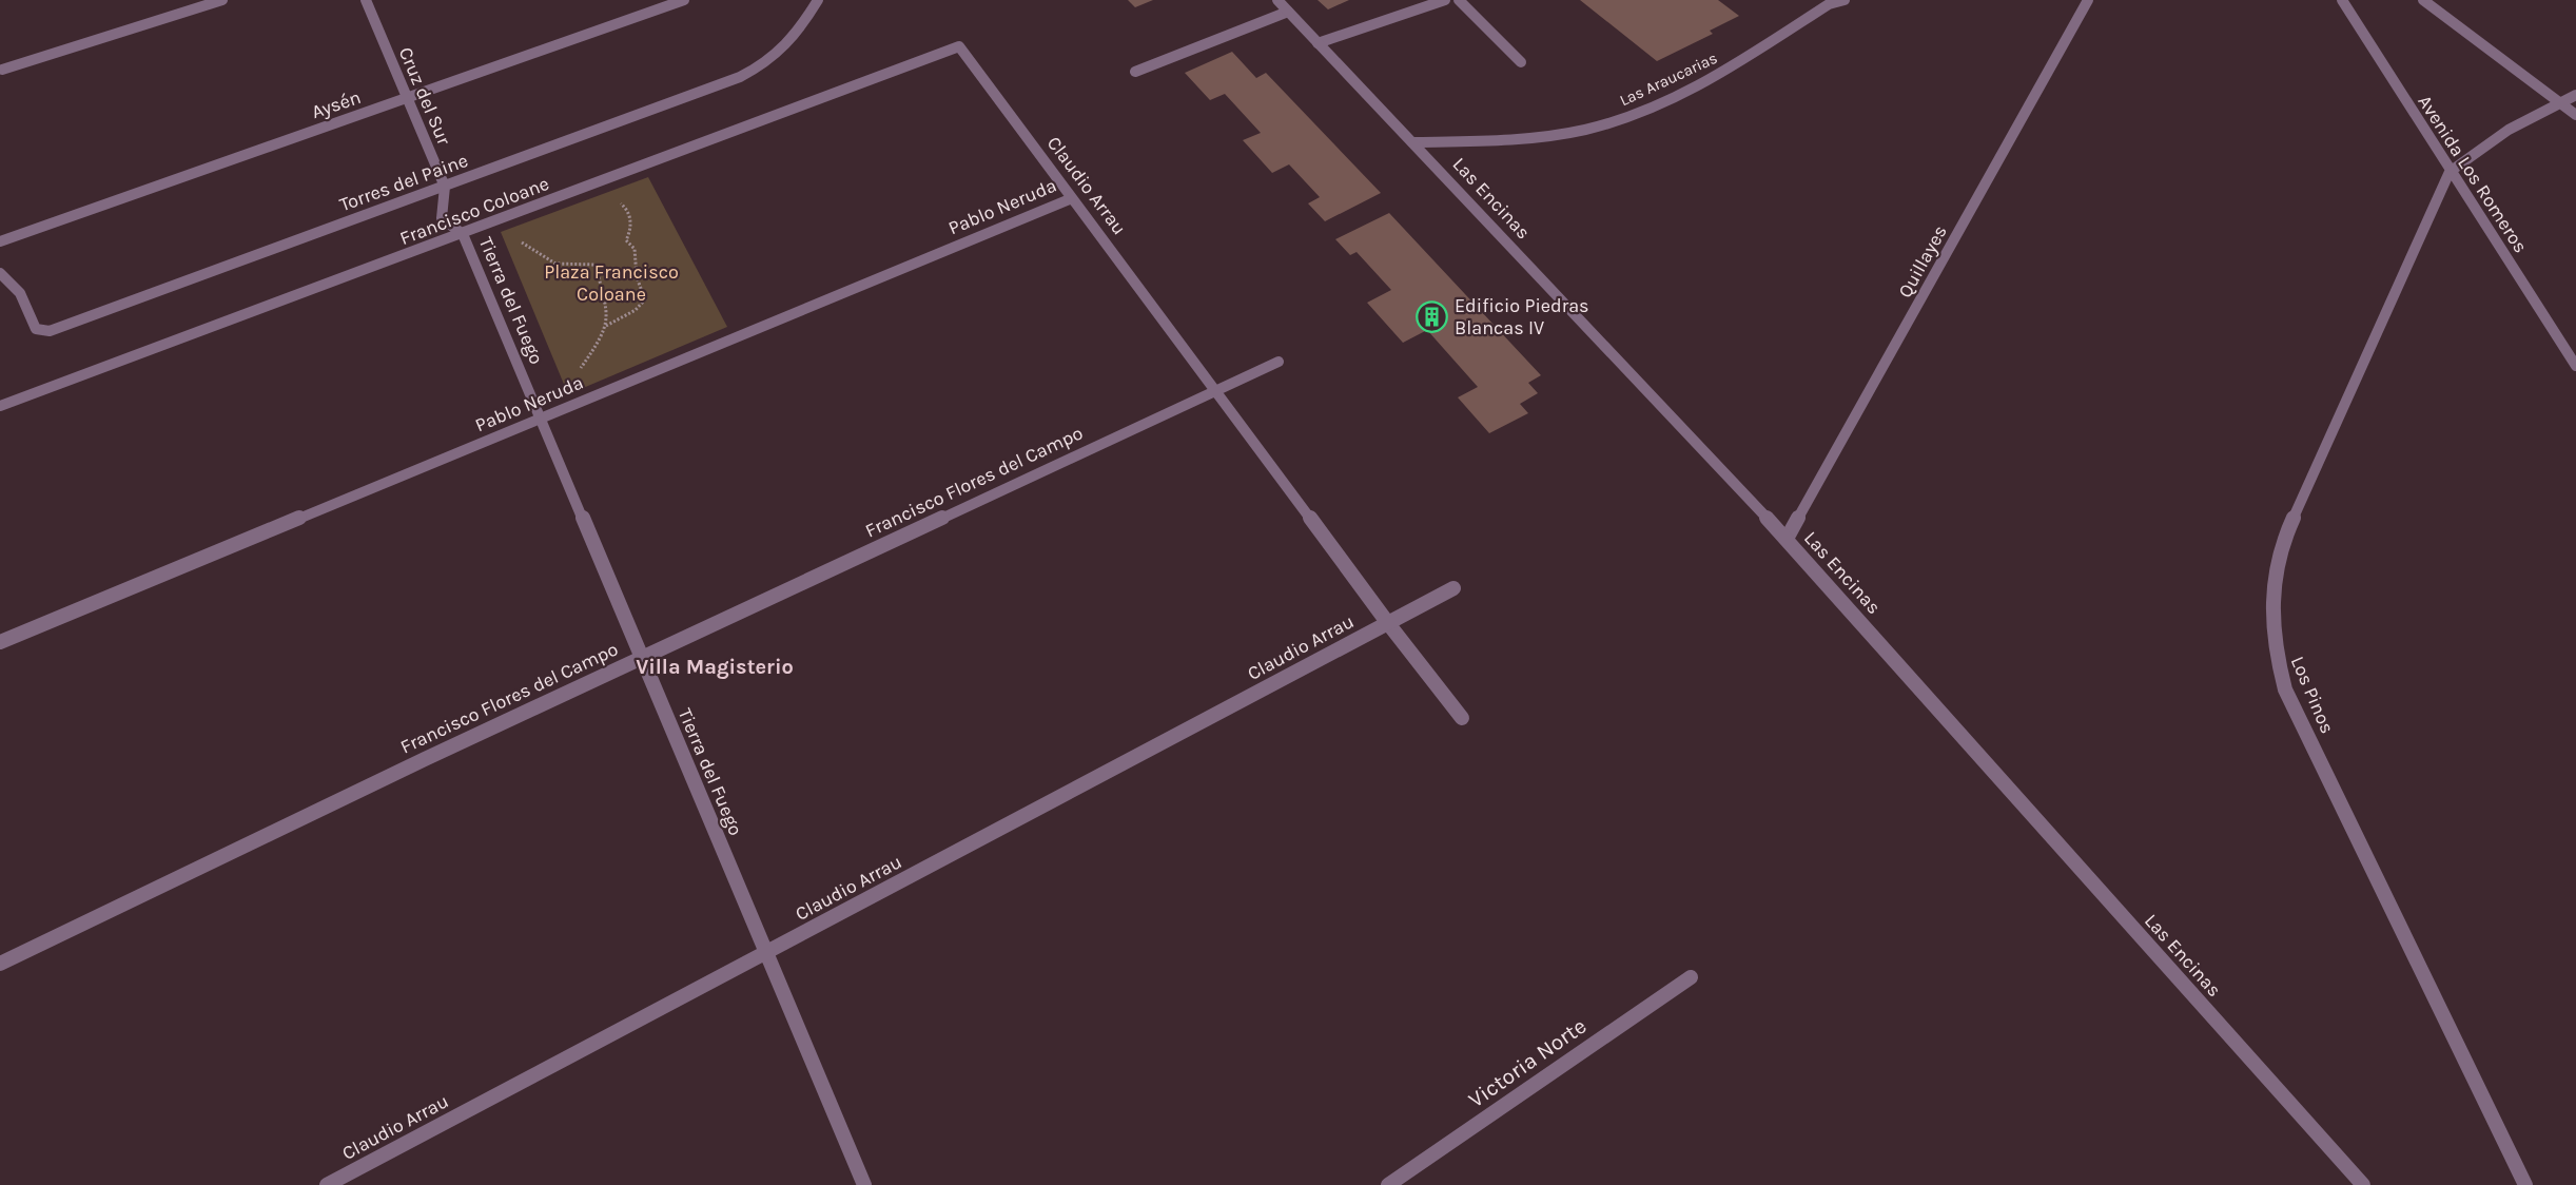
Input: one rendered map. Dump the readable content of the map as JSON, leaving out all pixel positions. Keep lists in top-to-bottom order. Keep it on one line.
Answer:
{"streets":{"street":["Las Araucarias","Cruz del Sur","Aysén","Avenida Los Romeros","Torres del Paine","Claudio Arrau","Las Encinas","Pablo Neruda","Francisco Coloane","Quillayes","Tierra del Fuego","Francisco Flores del Campo","Los Pinos","Victoria Norte"]},"crossings":[["Las Araucarias","Las Encinas"],["Cruz del Sur","Aysén"],["Cruz del Sur","Torres del Paine"],["Cruz del Sur","Francisco Coloane"],["Cruz del Sur","Tierra del Fuego"],["Avenida Los Romeros","Los Pinos"],["Claudio Arrau","Pablo Neruda"],["Claudio Arrau","Francisco Coloane"],["Claudio Arrau","Tierra del Fuego"],["Claudio Arrau","Francisco Flores del Campo"],["Las Encinas","Quillayes"],["Pablo Neruda","Tierra del Fuego"],["Francisco Coloane","Tierra del Fuego"],["Tierra del Fuego","Francisco Flores del Campo"]],"districts":["Villa Magisterio"],"parks":["Plaza Francisco Coloane"],"places":{"building":["Edificio Piedras Blancas IV"]}}
